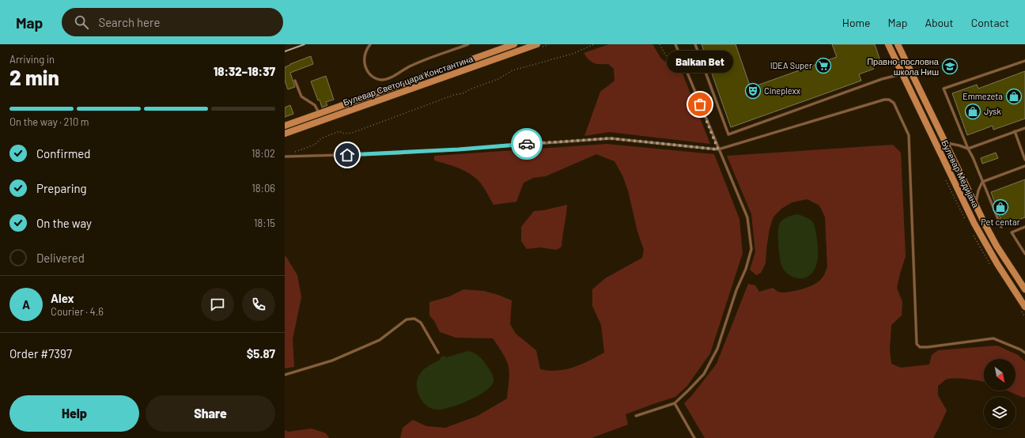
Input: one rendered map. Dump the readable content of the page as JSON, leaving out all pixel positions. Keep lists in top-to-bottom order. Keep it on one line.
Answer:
{"streets":{"main road":["Булевар Светог цара Константина","Булевар Медијана"]},"places":{"supermarket":["IDEA Super"],"school or university":["Правно-пословна школа Ниш"],"theatre":["Cineplexx"],"shop":["Emmezeta","Jysk","Pet centar"],"other":["Balkan Bet"]},"north":"bottom right","page":{"header":"Map","search":"Search here","nav":["Home","Map","About","Contact"],"heading":["2 min","Arriving in","18:32–18:37"],"panel":["Alex","Courier · 4.6","Order #7397","$5.87"],"bubble":"Balkan Bet","bar":"On the way · 210 m","list":[["Confirmed","18:02"],["Preparing","18:06"],["On the way","18:15"],"Delivered"],"round":"A","buttons":["Help","Share"]}}
